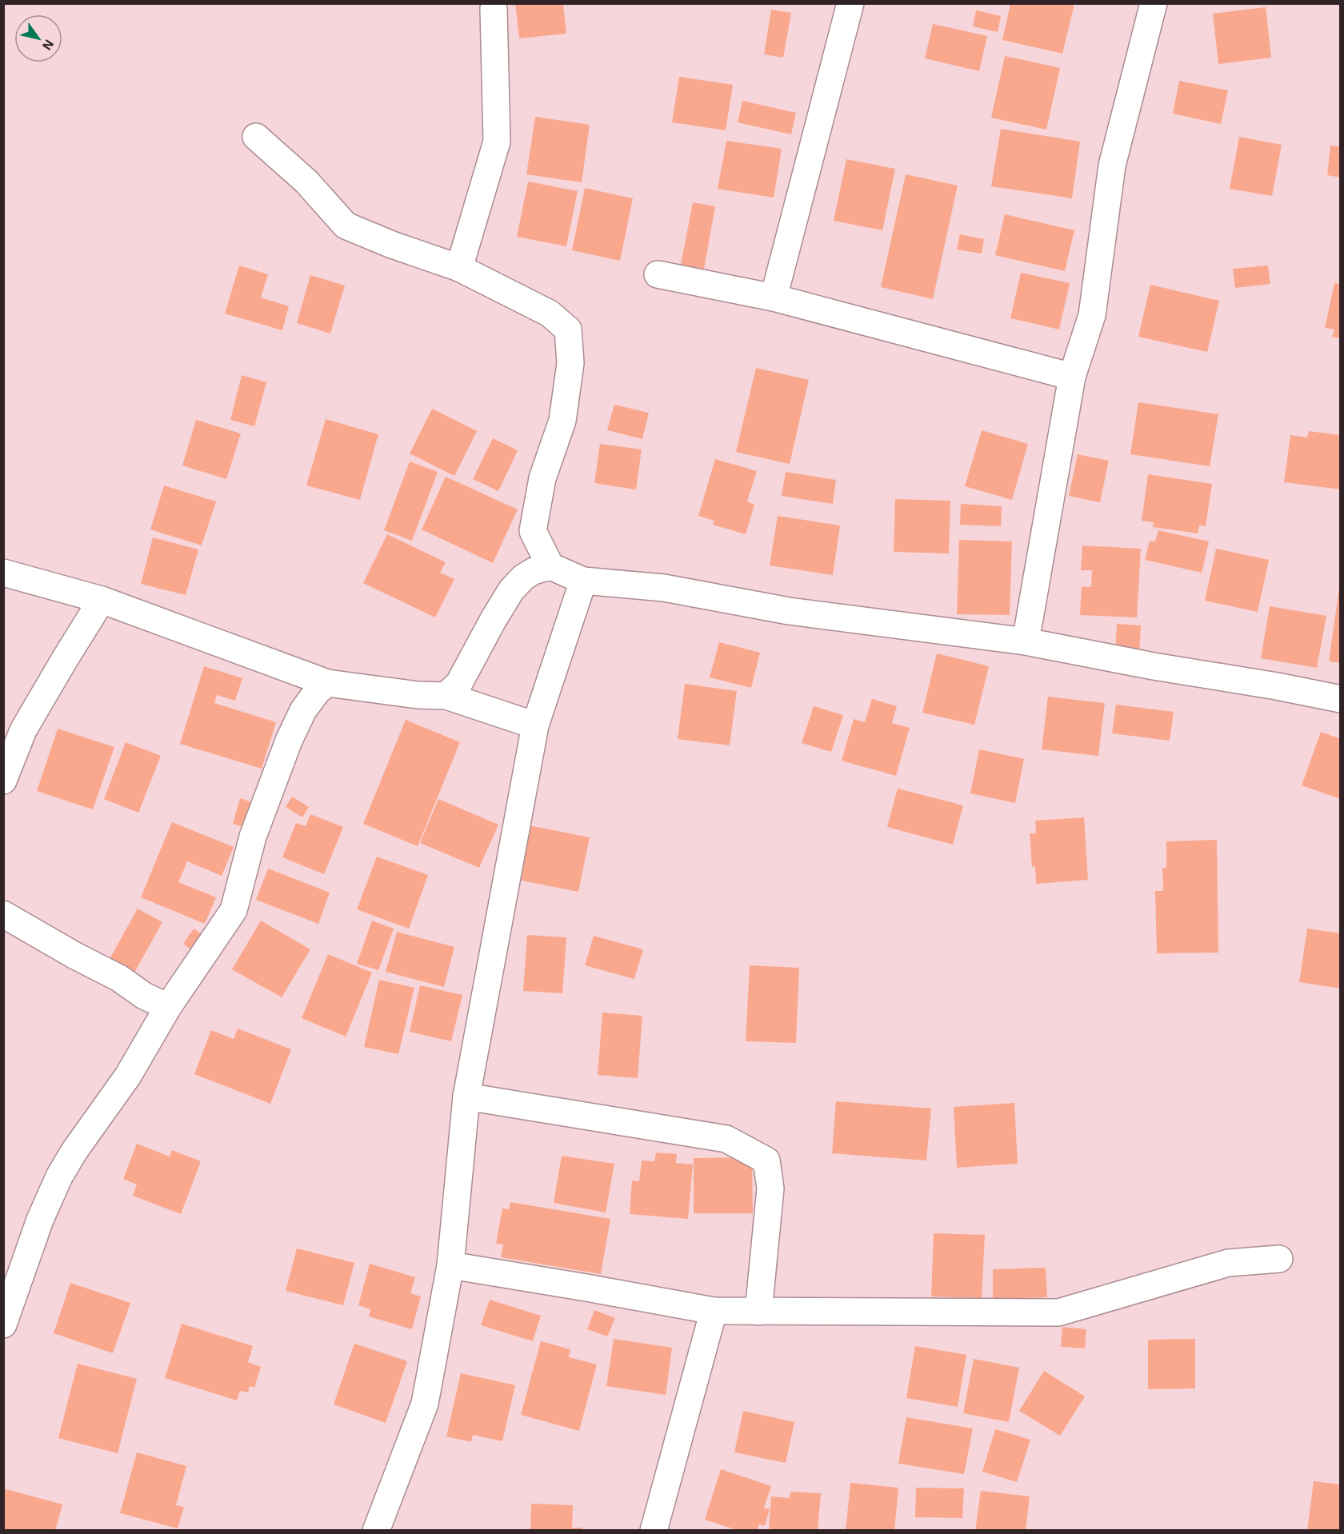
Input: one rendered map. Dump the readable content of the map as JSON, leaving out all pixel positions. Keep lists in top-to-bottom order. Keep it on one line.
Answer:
{"north":"bottom right"}
